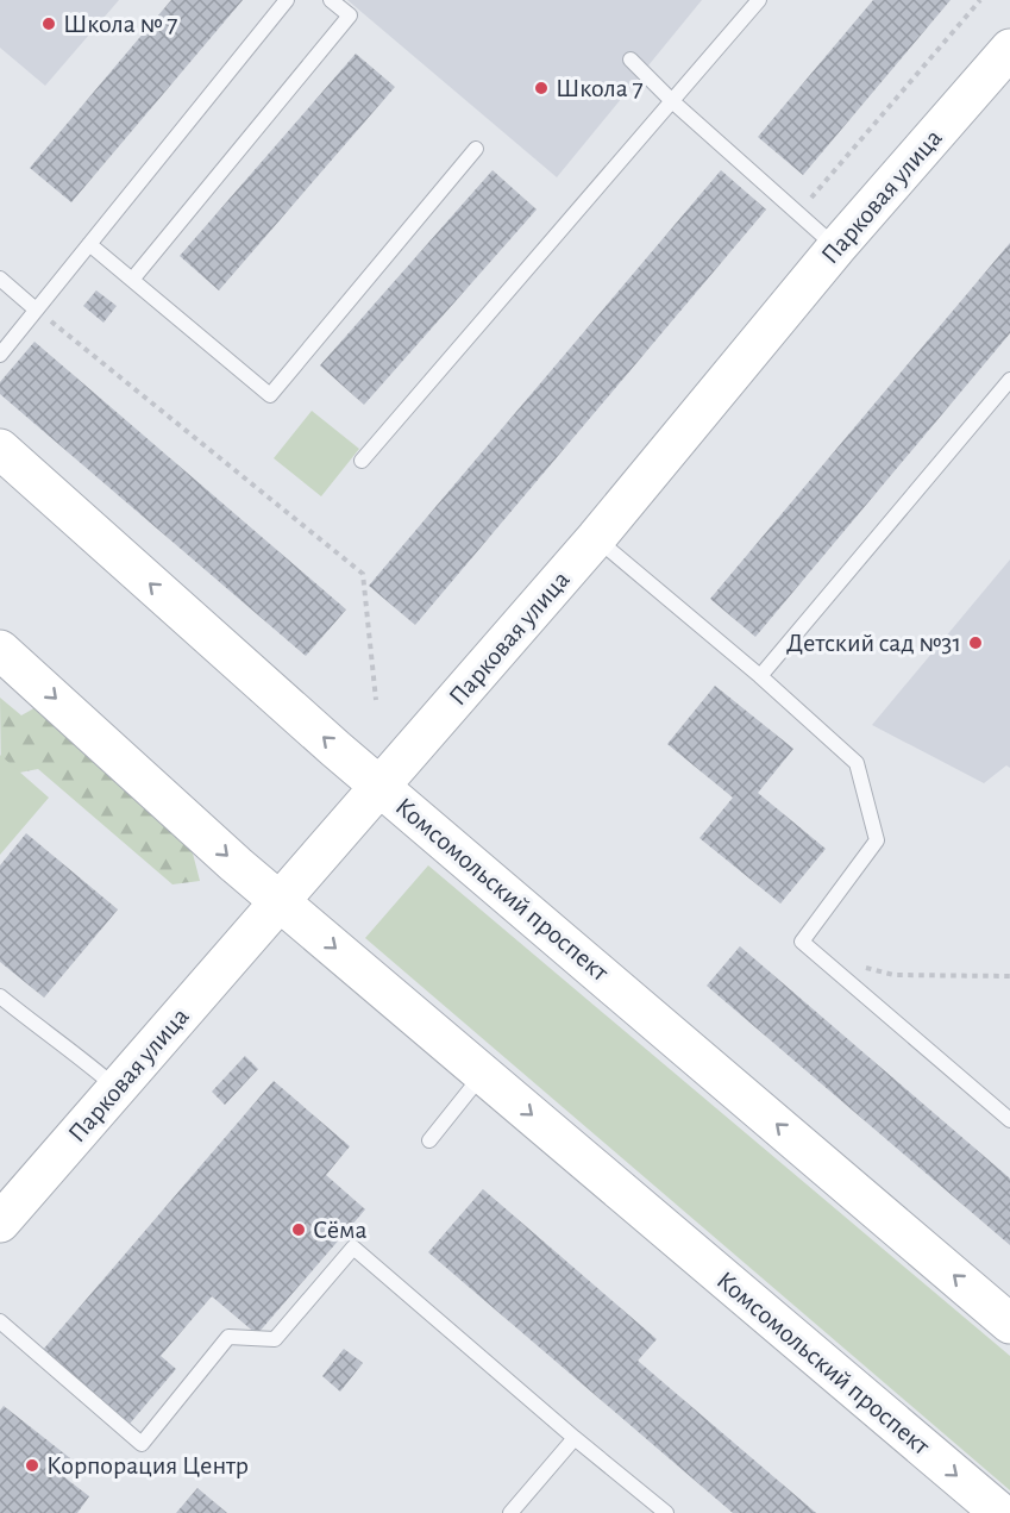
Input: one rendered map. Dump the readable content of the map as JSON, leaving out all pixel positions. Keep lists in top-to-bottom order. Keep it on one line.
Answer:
{"streets":{"main road":["Парковая улица","Комсомольский проспект"]},"crossings":[["Парковая улица","Комсомольский проспект"]],"places":["Школа № 7","Школа 7","Детский сад №31","Сёма","Корпорация Центр"]}
